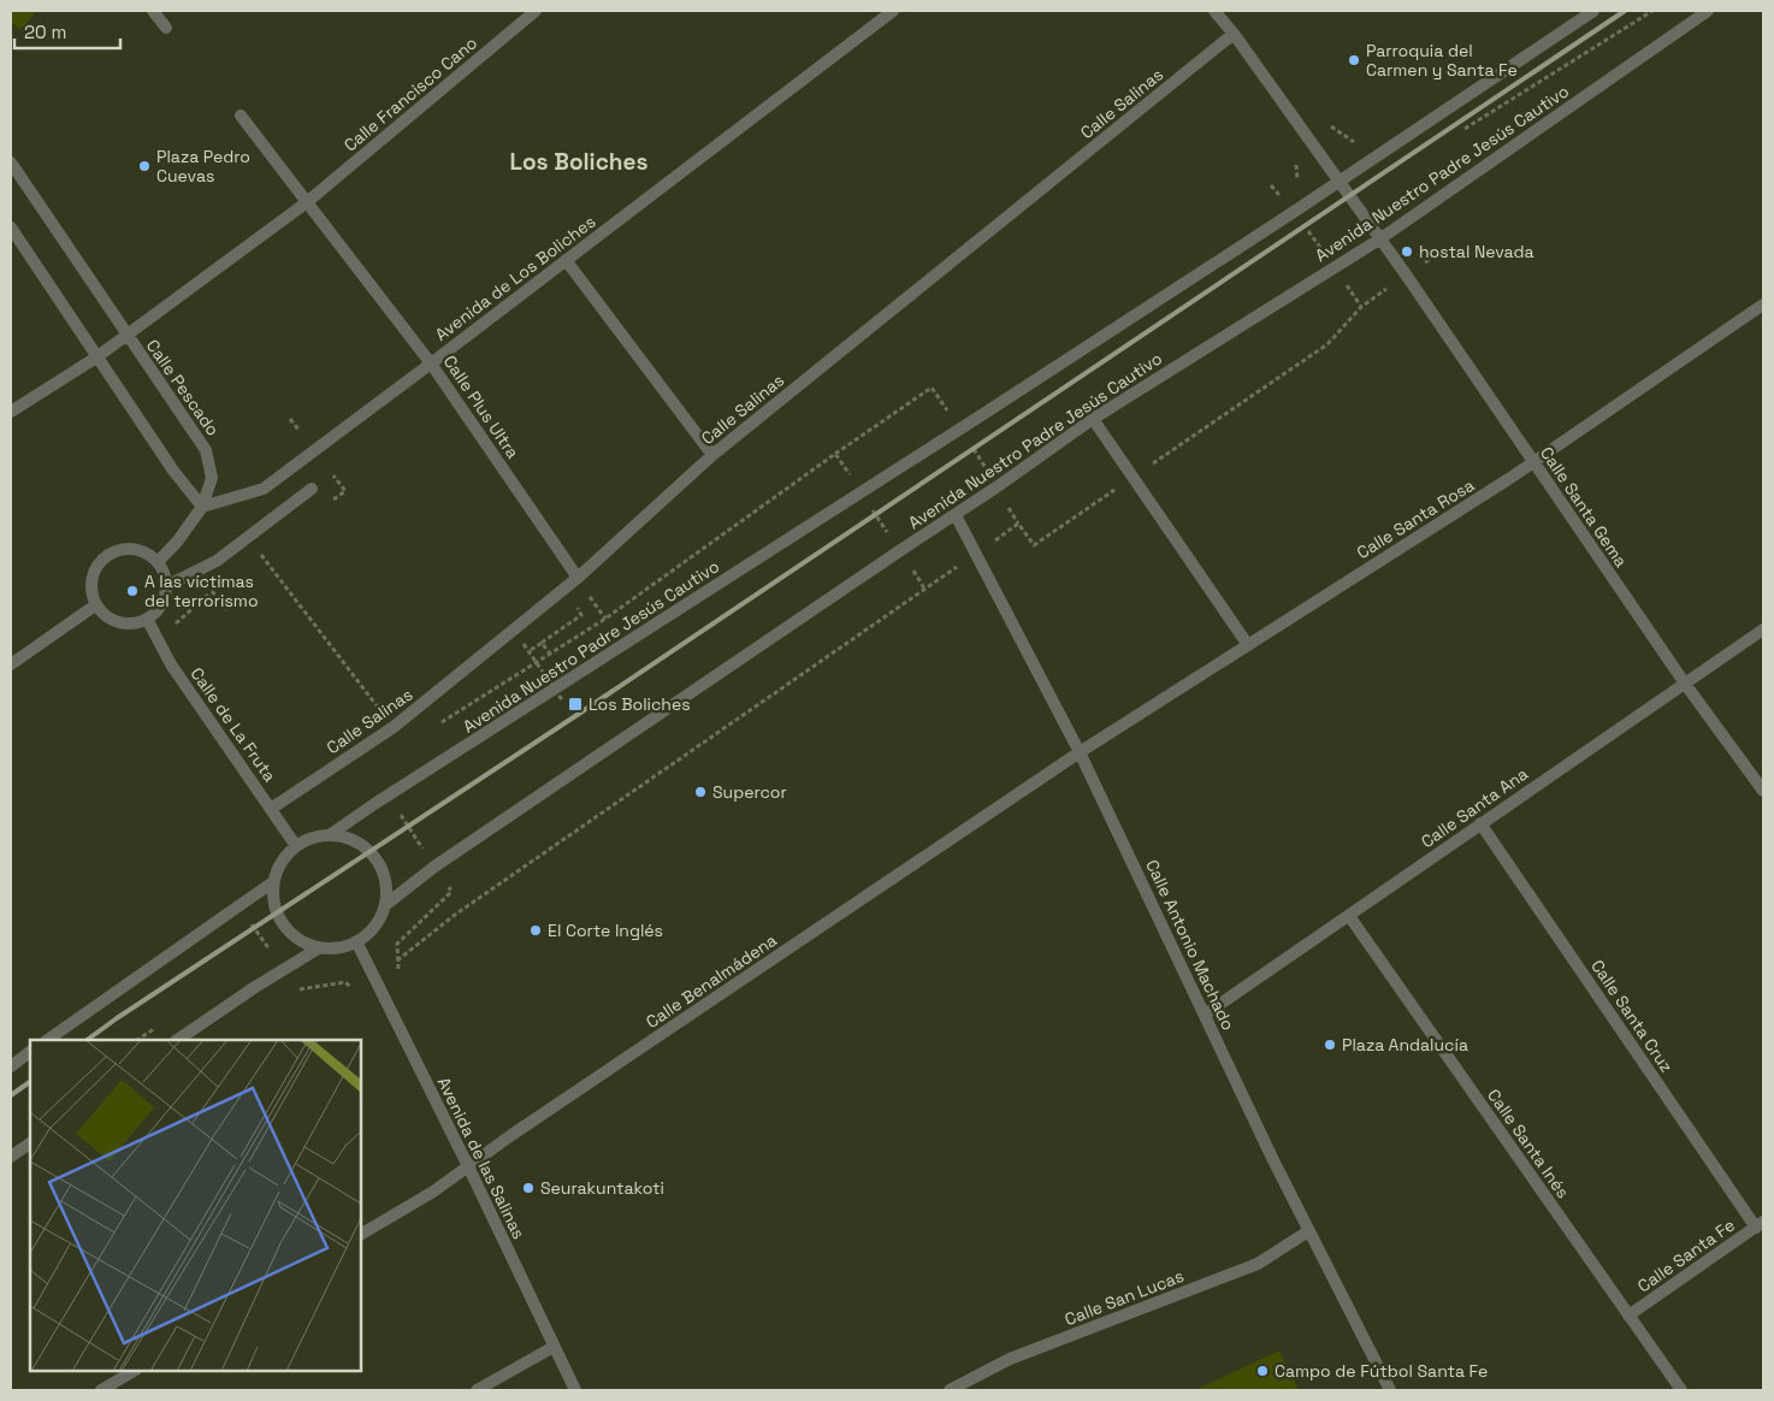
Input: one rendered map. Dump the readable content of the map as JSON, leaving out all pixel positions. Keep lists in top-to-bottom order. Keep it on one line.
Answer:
{"streets":{"street":["Calle Francisco Cano","Calle Salinas","Avenida Nuestro Padre Jesús Cautivo","Avenida de Los Boliches","Calle Pescado","Calle Plus Ultra","Calle Santa Gema","Calle Santa Rosa","Calle de La Fruta","Calle Santa Ana","Calle Antonio Machado","Calle Benalmádena","Calle Santa Cruz","Calle Santa Inés","Avenida de las Salinas","Calle Santa Fe","Calle San Lucas"]},"crossings":[["Calle Francisco Cano","Calle Pescado"],["Calle Francisco Cano","Calle Plus Ultra"],["Calle Salinas","Calle Plus Ultra"],["Calle Salinas","Calle Santa Gema"],["Calle Salinas","Calle de La Fruta"],["Avenida Nuestro Padre Jesús Cautivo","Calle Santa Gema"],["Avenida Nuestro Padre Jesús Cautivo","Calle de La Fruta"],["Avenida Nuestro Padre Jesús Cautivo","Calle Antonio Machado"],["Avenida Nuestro Padre Jesús Cautivo","Avenida de las Salinas"],["Avenida de Los Boliches","Calle Pescado"],["Avenida de Los Boliches","Calle Plus Ultra"],["Calle Santa Gema","Calle Santa Rosa"],["Calle Santa Gema","Calle Santa Ana"],["Calle Santa Rosa","Calle Antonio Machado"],["Calle Santa Rosa","Calle Benalmádena"],["Calle de La Fruta","Avenida de las Salinas"],["Calle Santa Ana","Calle Antonio Machado"],["Calle Santa Ana","Calle Santa Cruz"],["Calle Santa Ana","Calle Santa Inés"],["Calle Antonio Machado","Calle Benalmádena"],["Calle Antonio Machado","Calle San Lucas"],["Calle Benalmádena","Avenida de las Salinas"],["Calle Santa Cruz","Calle Santa Fe"],["Calle Santa Inés","Calle Santa Fe"]],"districts":["Los Boliches"],"places":{"other":["Parroquia del Carmen y Santa Fe","Plaza Pedro Cuevas","hostal Nevada","A las víctimas del terrorismo","Supercor","El Corte Inglés","Plaza Andalucía","Seurakuntakoti","Campo de Fútbol Santa Fe"],"transit":["Los Boliches"]},"scale_bar":"20 m"}
